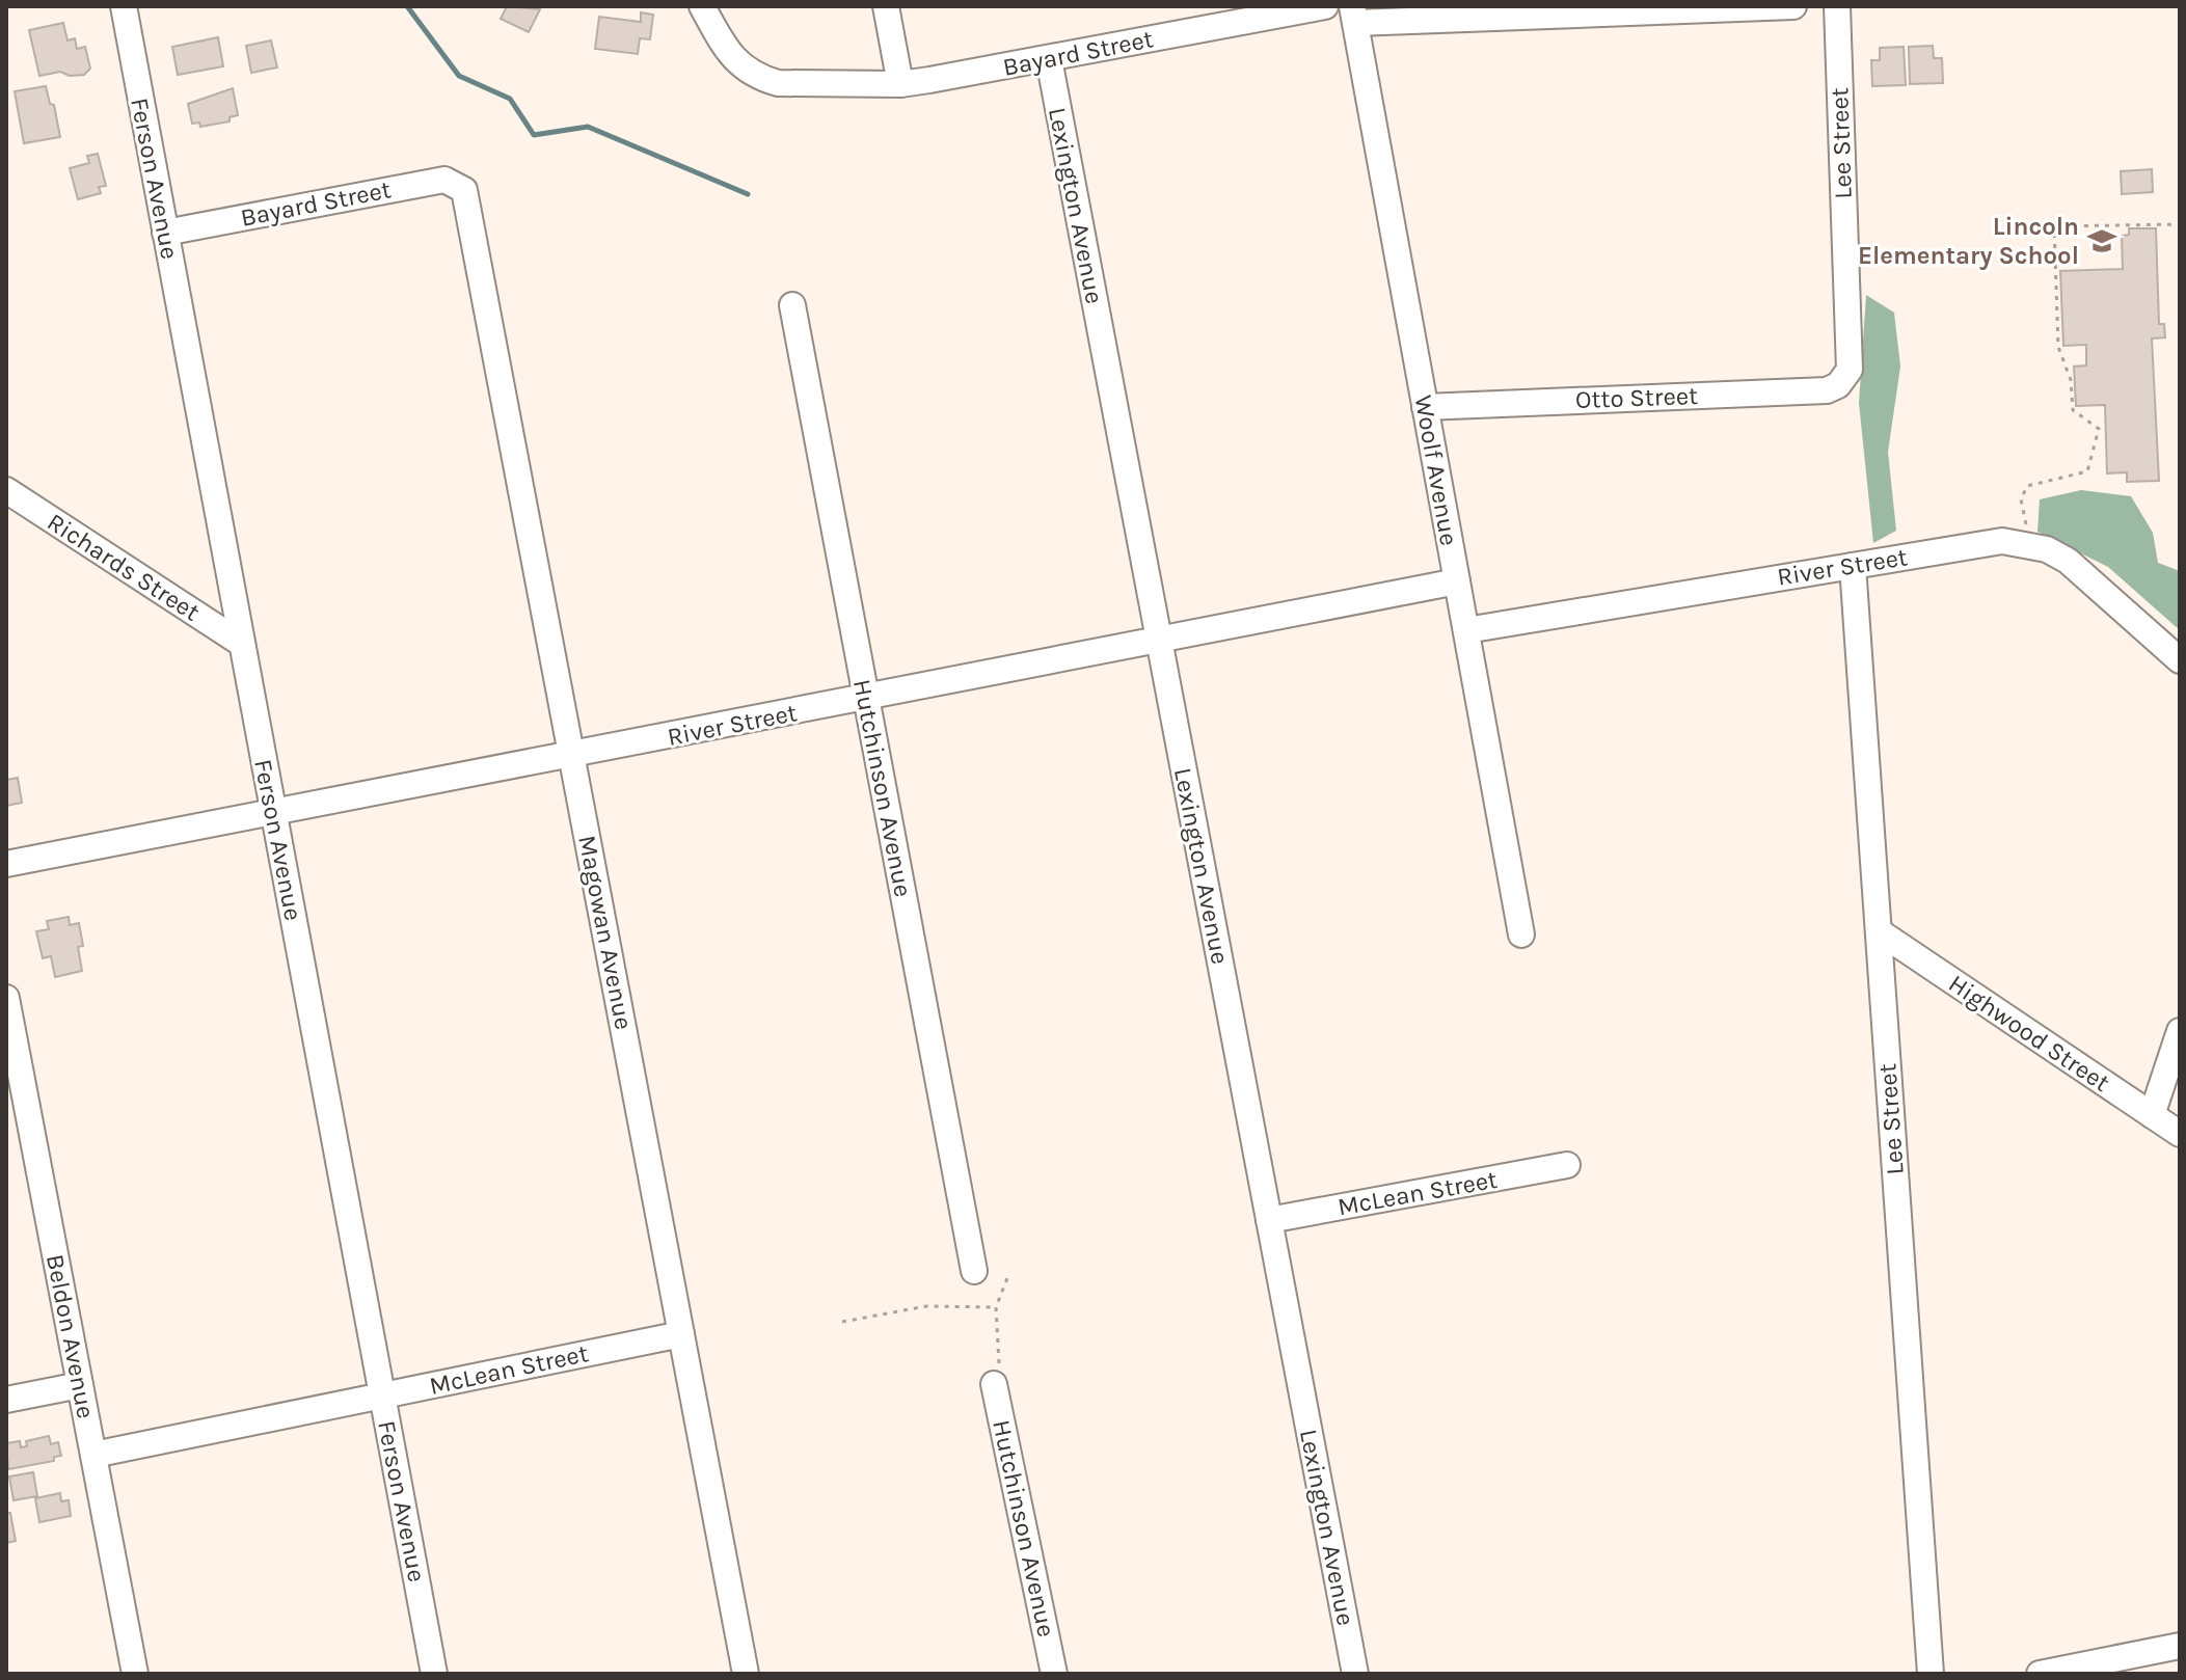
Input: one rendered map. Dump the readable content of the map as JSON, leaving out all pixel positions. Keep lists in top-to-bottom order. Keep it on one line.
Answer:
{"streets":{"street":["Bayard Street","Lee Street","Ferson Avenue","Lexington Avenue","Otto Street","Woolf Avenue","Richards Street","River Street","Hutchinson Avenue","Magowan Avenue","Highwood Street","McLean Street","Beldon Avenue"]},"crossings":[["Bayard Street","Ferson Avenue"],["Bayard Street","Lexington Avenue"],["Bayard Street","Magowan Avenue"],["Lee Street","Otto Street"],["Lee Street","River Street"],["Lee Street","Highwood Street"],["Ferson Avenue","Richards Street"],["Ferson Avenue","River Street"],["Ferson Avenue","McLean Street"],["Lexington Avenue","River Street"],["Lexington Avenue","McLean Street"],["Otto Street","Woolf Avenue"],["Woolf Avenue","River Street"],["River Street","Hutchinson Avenue"],["River Street","Magowan Avenue"],["Magowan Avenue","McLean Street"],["McLean Street","Beldon Avenue"]],"places":{"school or university":["Lincoln Elementary School"]}}
